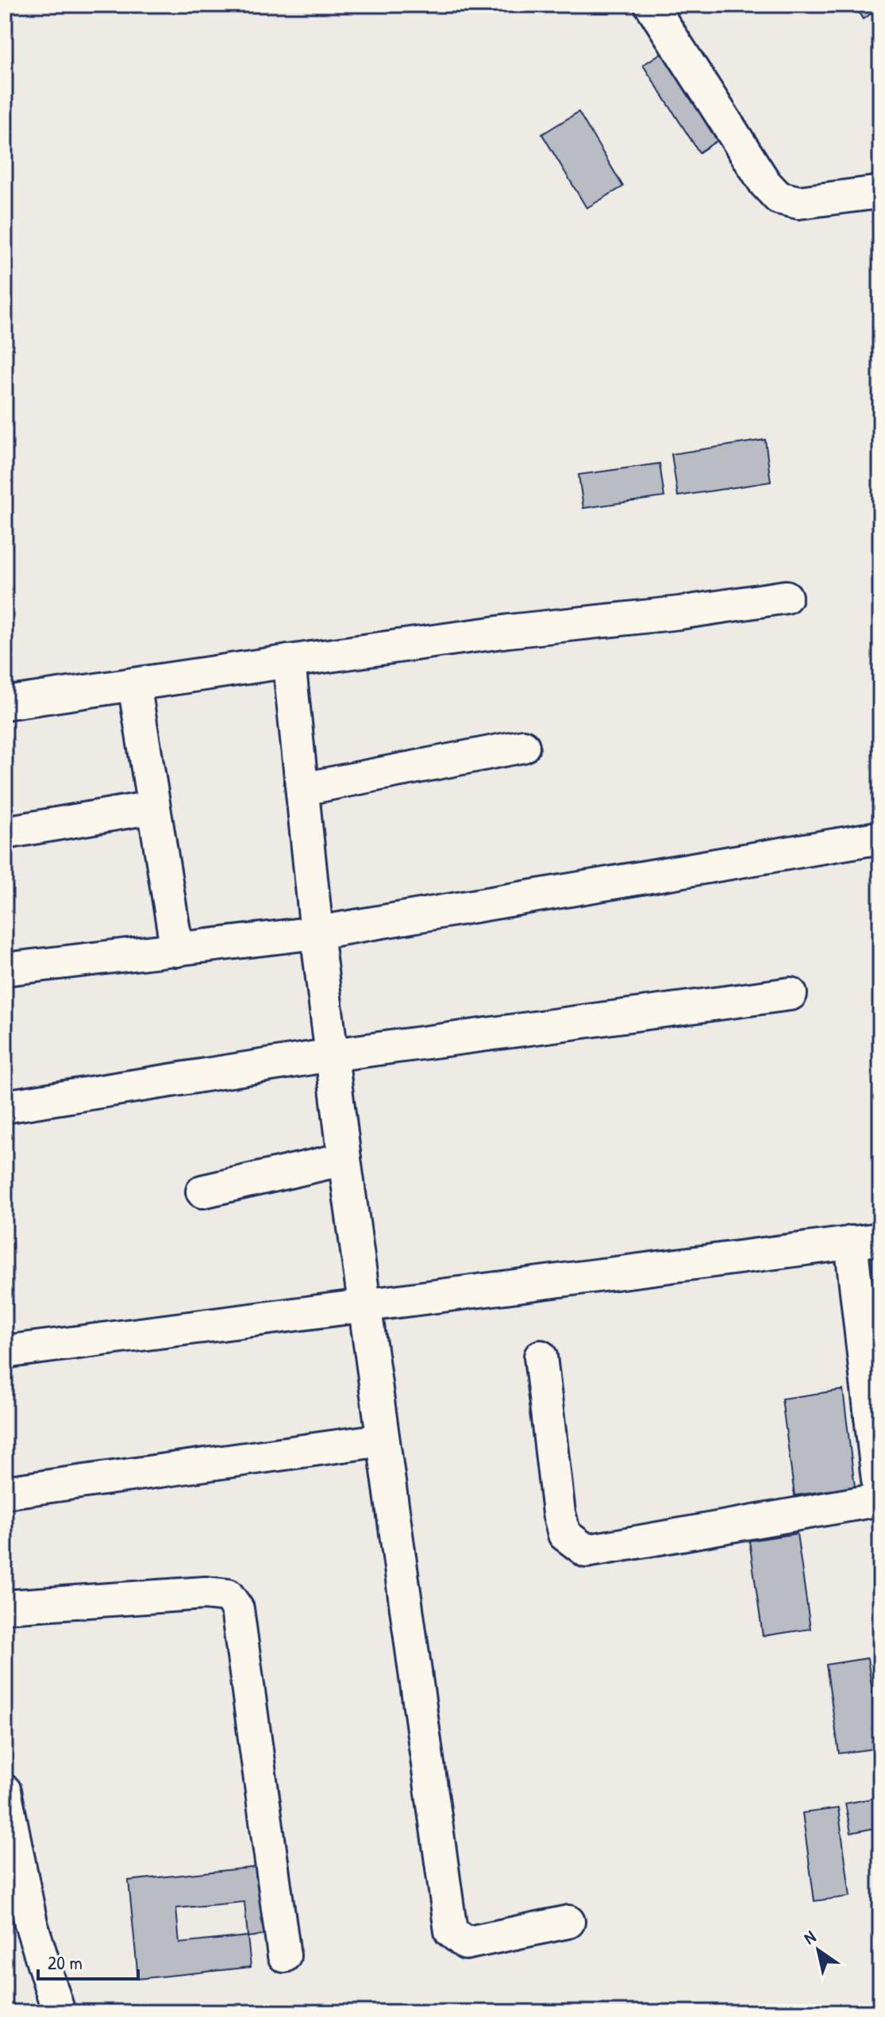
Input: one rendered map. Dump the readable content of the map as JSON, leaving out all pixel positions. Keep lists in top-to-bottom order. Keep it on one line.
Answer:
{"scale_bar":"20 m","north":"top left"}
